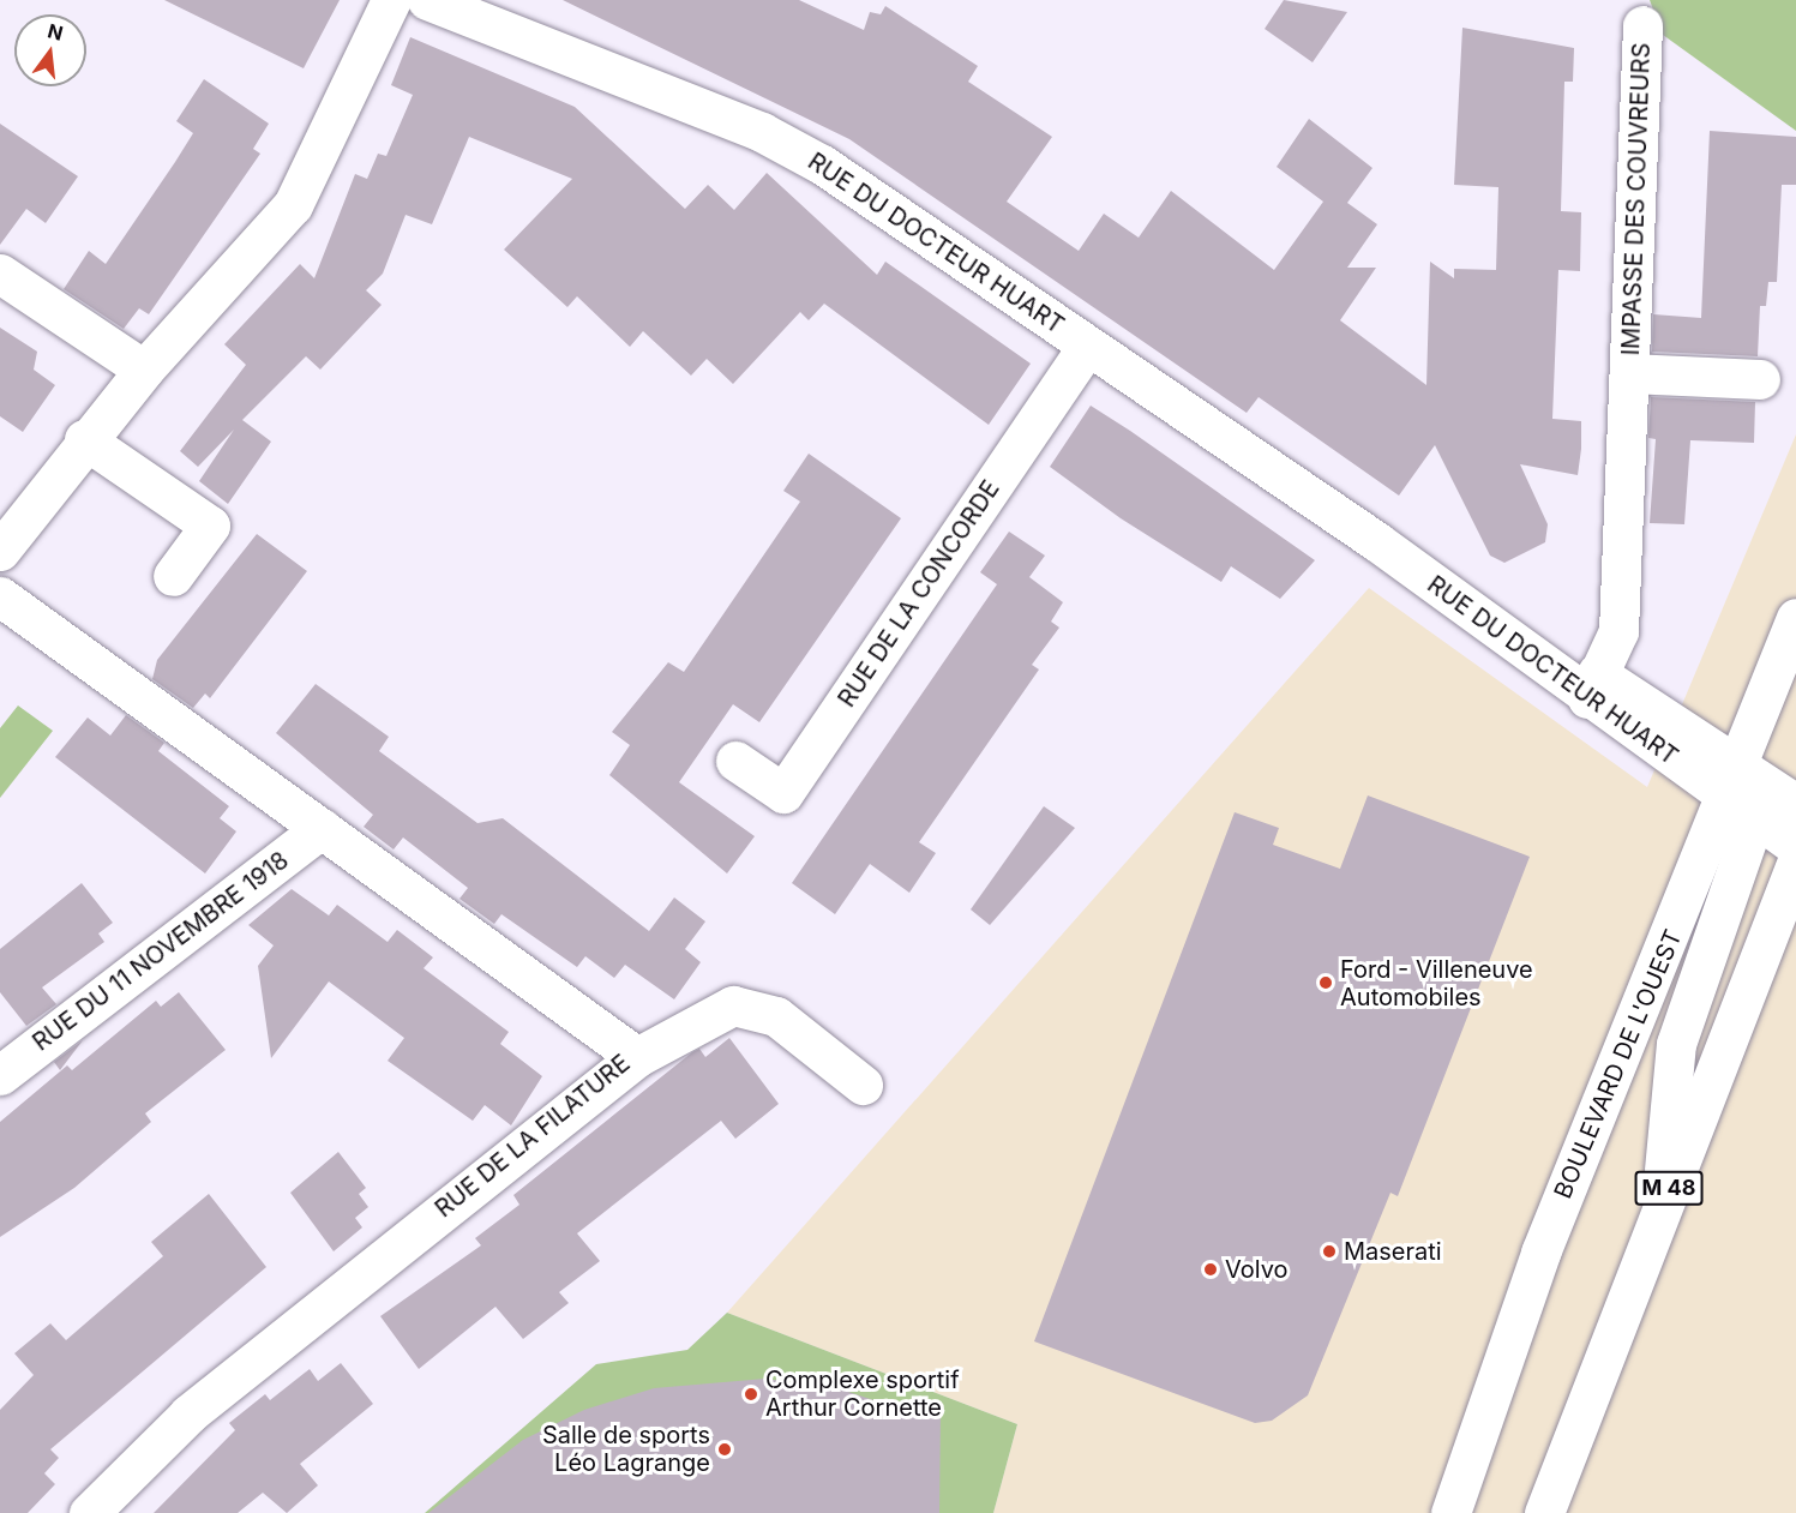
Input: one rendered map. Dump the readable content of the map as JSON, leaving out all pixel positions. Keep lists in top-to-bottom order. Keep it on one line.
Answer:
{"streets":{"street":["IMPASSE DES COUVREURS","RUE DU DOCTEUR HUART","RUE DE LA CONCORDE","RUE DU 11 NOVEMBRE 1918","BOULEVARD DE L'OUEST","RUE DE LA FILATURE","M 48"]},"crossings":[["IMPASSE DES COUVREURS","RUE DU DOCTEUR HUART"],["RUE DU DOCTEUR HUART","RUE DE LA CONCORDE"],["RUE DU DOCTEUR HUART","BOULEVARD DE L'OUEST"],["RUE DU 11 NOVEMBRE 1918","RUE DE LA FILATURE"]],"places":["Ford - Villeneuve Automobiles","Maserati","Volvo","Complexe sportif Arthur Cornette","Salle de sports Léo Lagrange"],"north":"top"}
